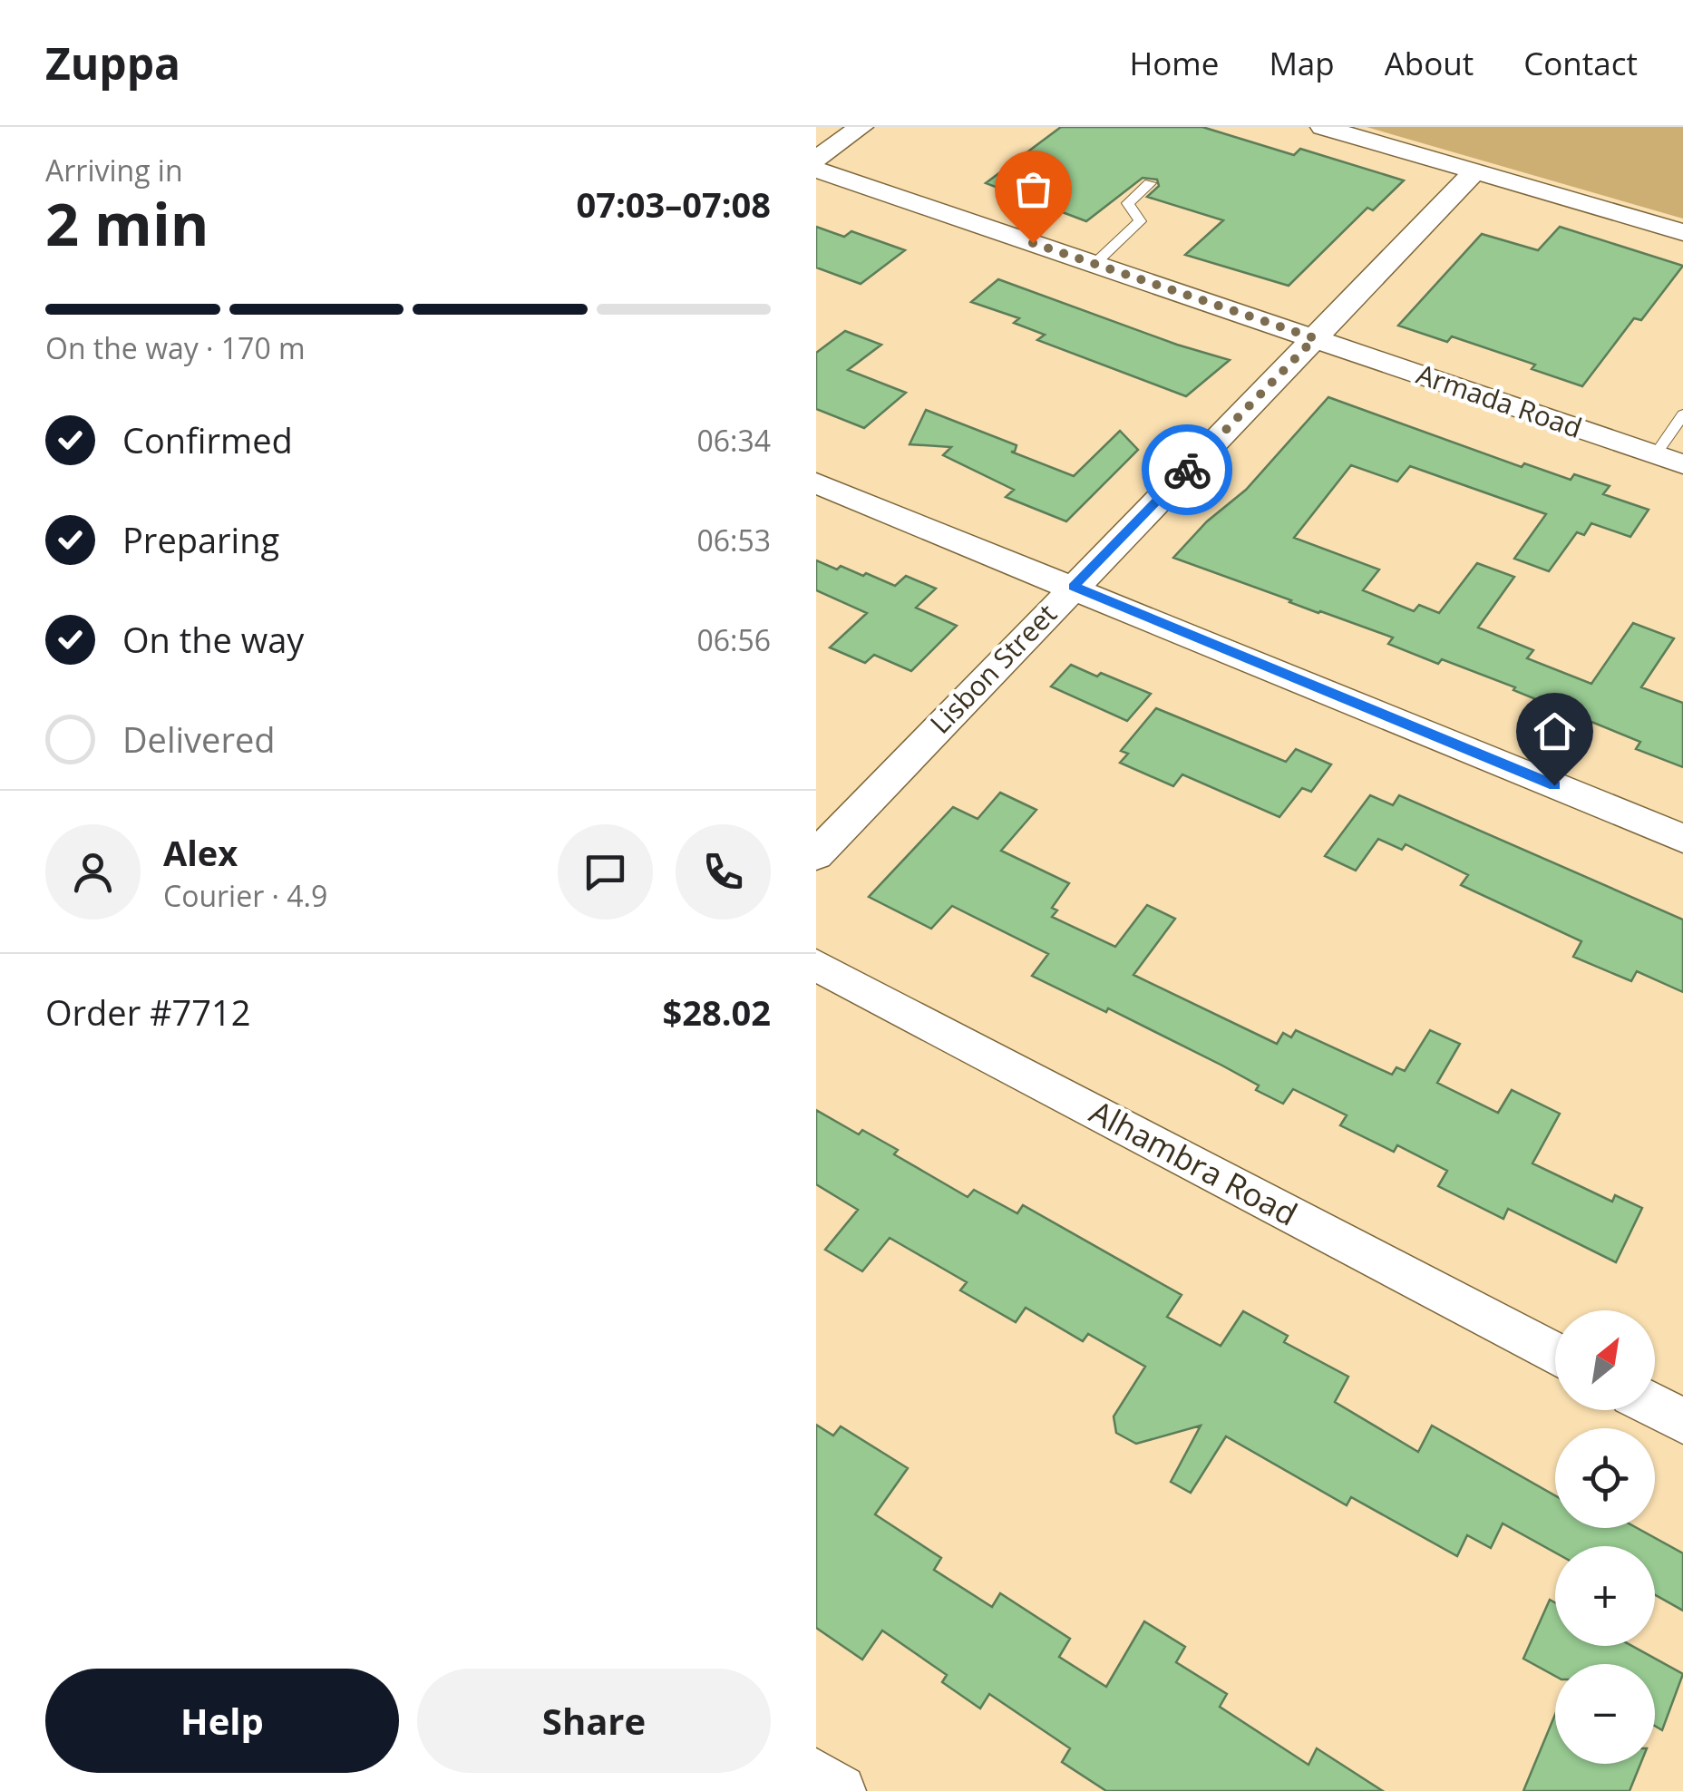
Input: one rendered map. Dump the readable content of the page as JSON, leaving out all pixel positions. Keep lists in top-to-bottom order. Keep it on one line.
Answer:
{"streets":{"street":["Armada Road","Lisbon Street","Alhambra Road"]},"crossings":[["Armada Road","Lisbon Street"]],"north":"top right","page":{"header":"Zuppa","nav":["Home","Map","About","Contact"],"heading":["2 min","Arriving in","07:03–07:08"],"panel":["Alex","Courier · 4.9","Order #7712","$28.02"],"bar":"On the way · 170 m","list":[["Confirmed","06:34"],["Preparing","06:53"],["On the way","06:56"],"Delivered"],"map_buttons":["+","−"],"buttons":["Help","Share"]}}
